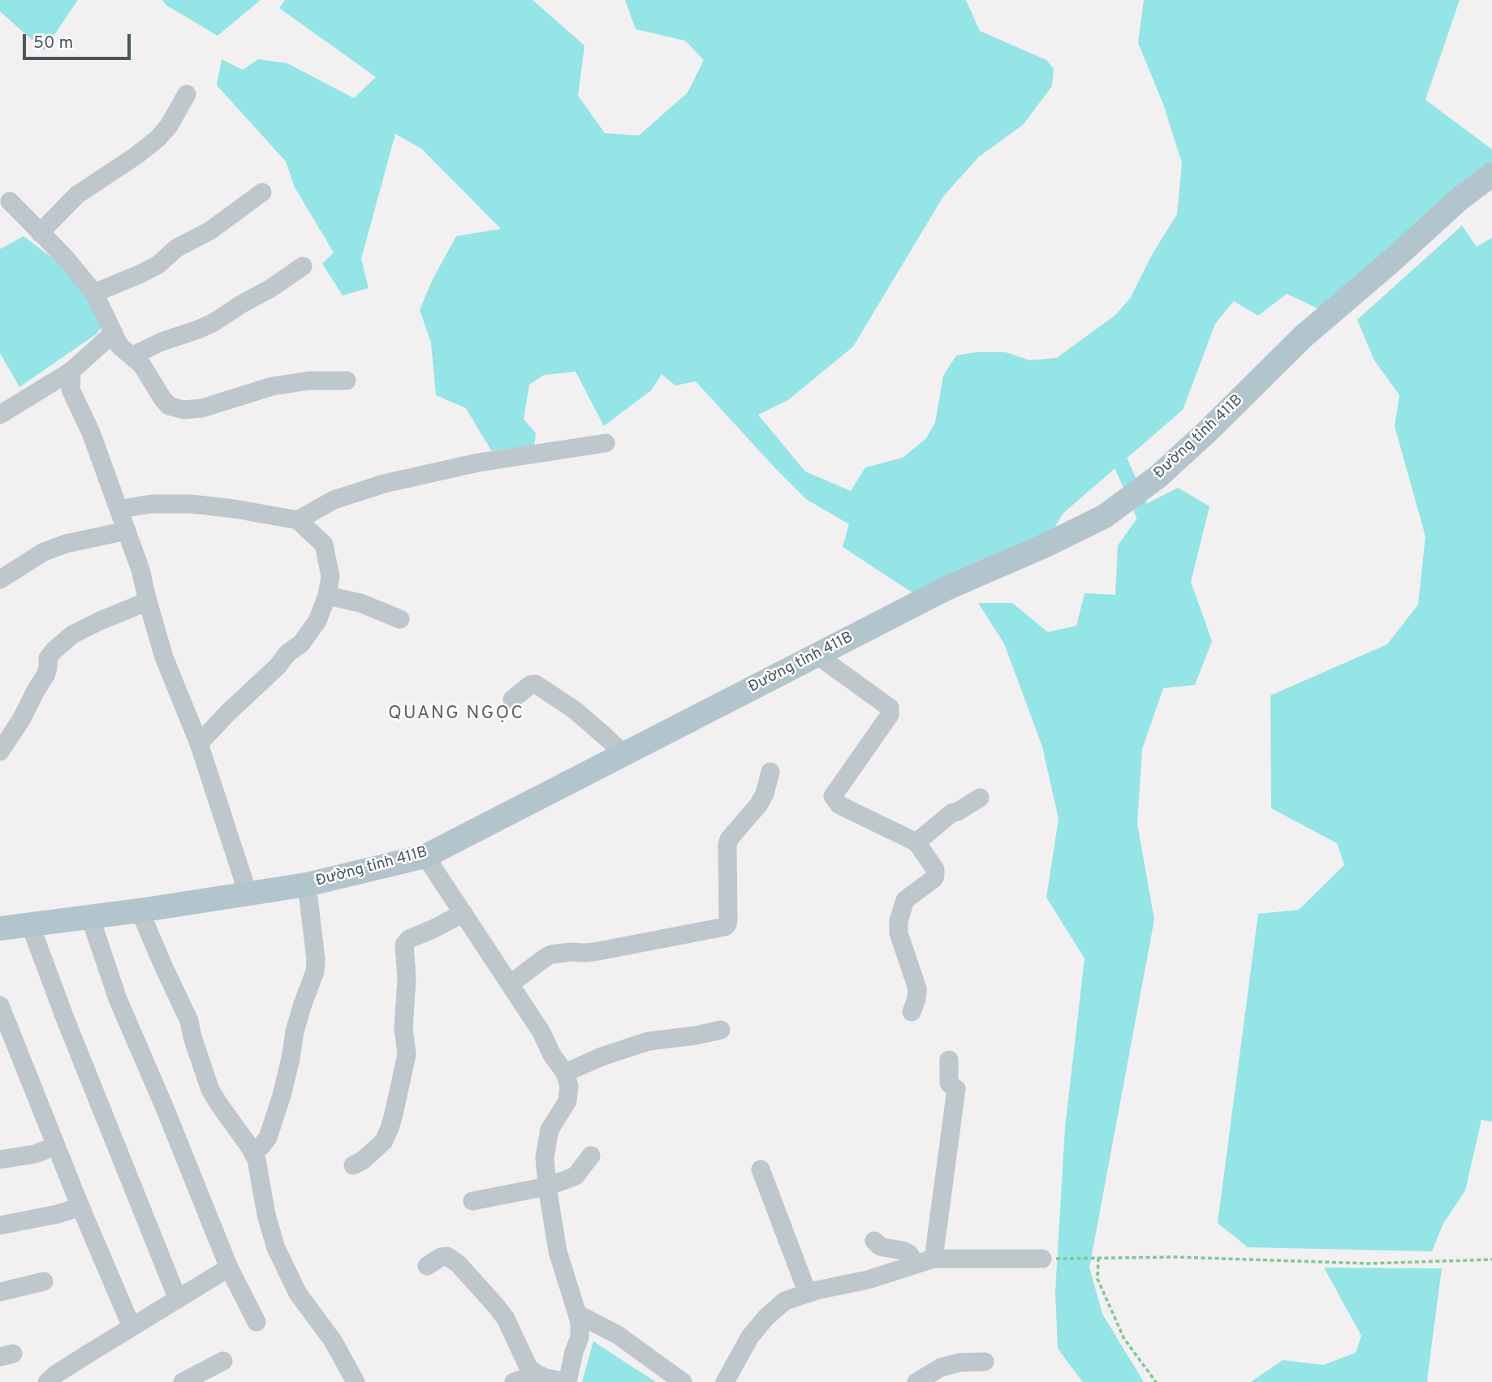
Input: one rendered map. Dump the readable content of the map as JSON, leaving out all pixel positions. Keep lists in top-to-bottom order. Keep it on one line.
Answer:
{"streets":{"main road":["Đường tỉnh 411B"]},"districts":["QUANG NGỌC"],"scale_bar":"50 m"}
